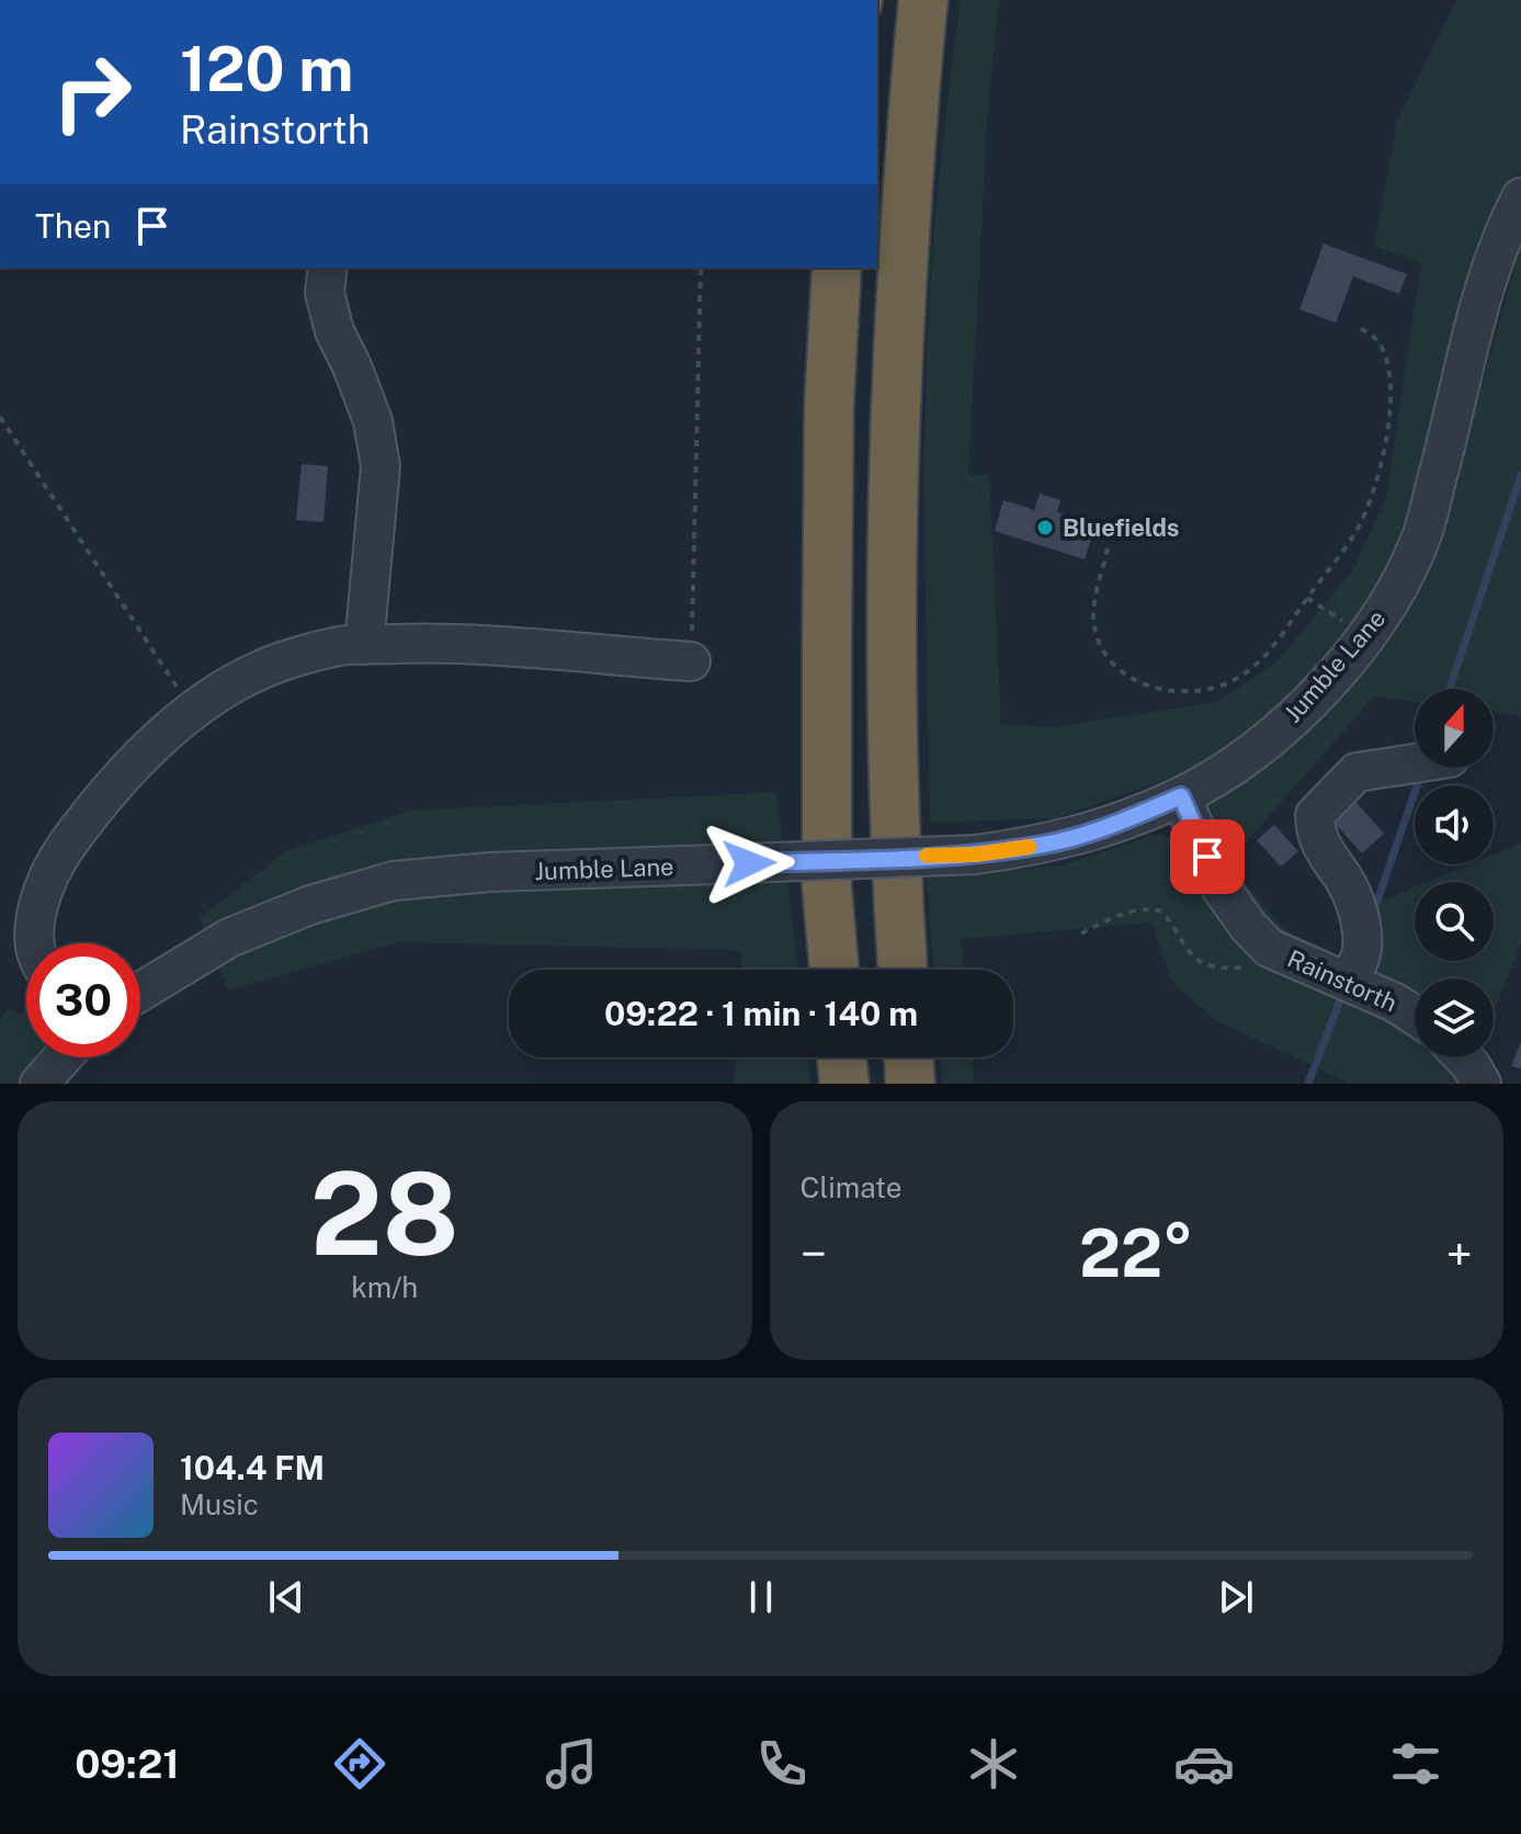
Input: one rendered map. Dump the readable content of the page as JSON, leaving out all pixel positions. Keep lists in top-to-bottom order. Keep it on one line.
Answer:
{"streets":{"street":["Jumble Lane","Rainstorth"]},"crossings":[["Jumble Lane","Rainstorth"]],"places":["Bluefields"],"north":"top","page":{"turn":["120 m","Rainstorth"],"then":"Then","limit":"30","trip":"09:22 · 1 min · 140 m","tile":[["28","km/h"],"Climate"],"heat":["−","22°","+"],"song":["104.4 FM","Music"],"tabs":"09:21"}}
